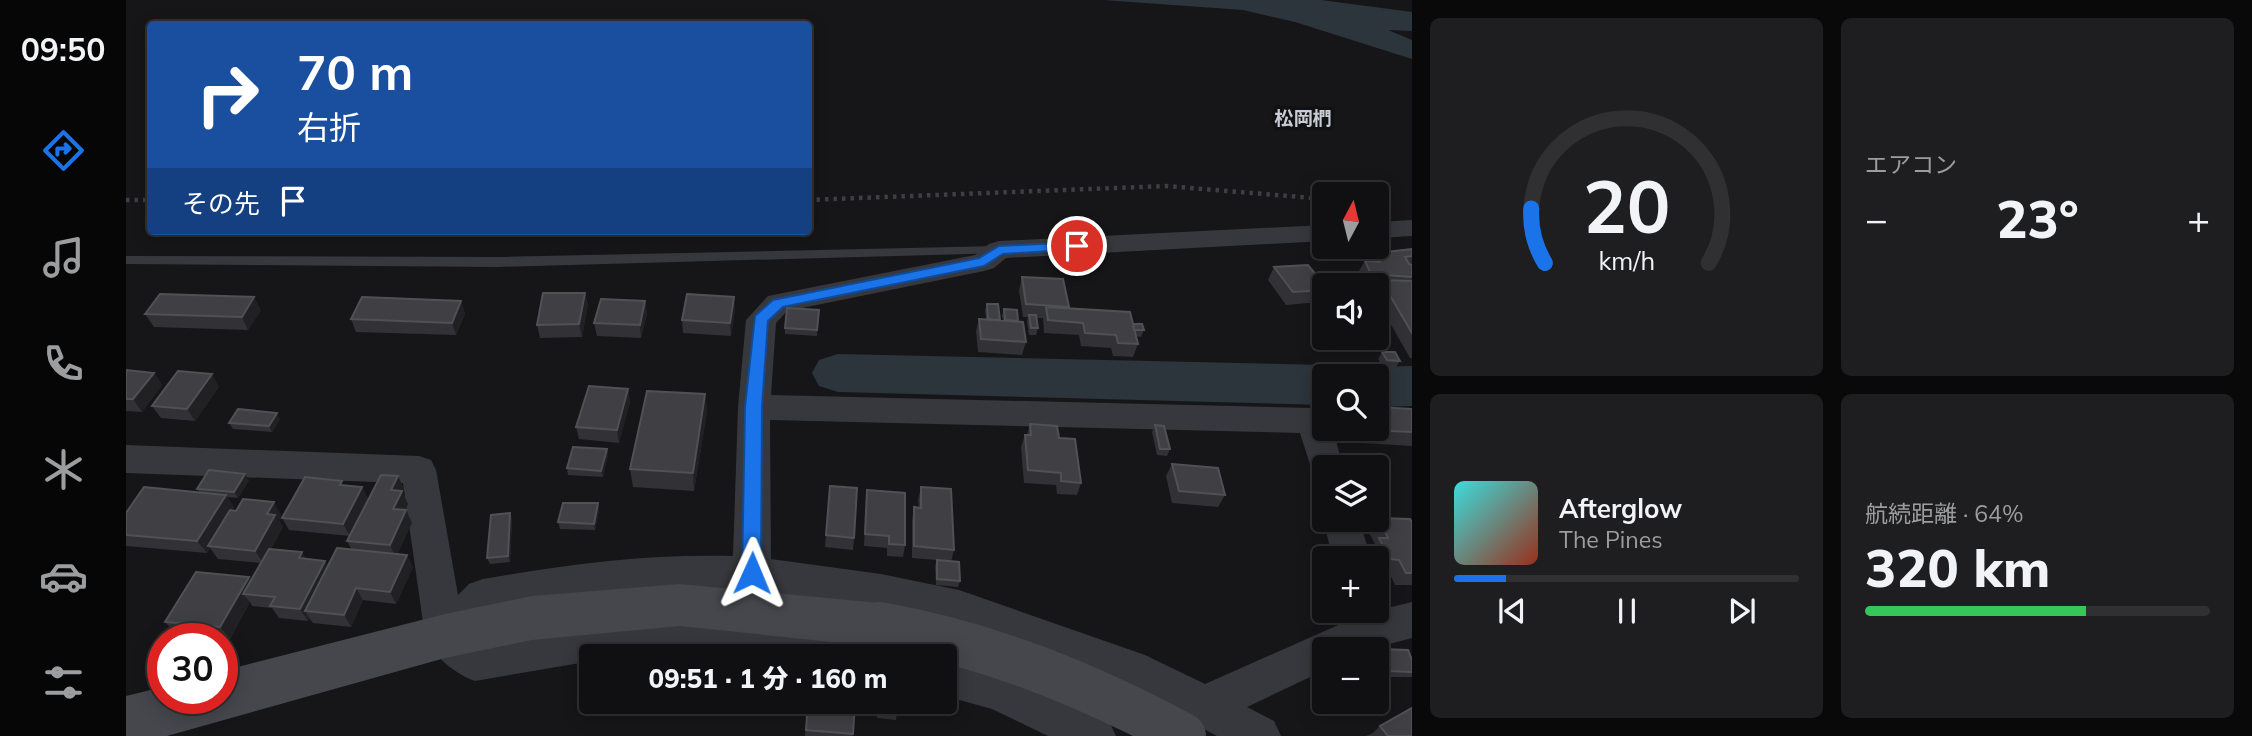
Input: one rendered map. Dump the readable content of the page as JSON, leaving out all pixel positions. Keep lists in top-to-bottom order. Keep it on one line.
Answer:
{"districts":["松岡椚"],"north":"top","page":{"tabs":"09:50","tile":["エアコン",["航続距離 · 64%","320 km"]],"turn":["70 m","右折"],"then":"その先","map_buttons":["+","−"],"heat":["−","23°","+"],"song":["Afterglow","The Pines"],"limit":"30","trip":"09:51 · 1 分 · 160 m","gauge":["20","km/h"]}}
